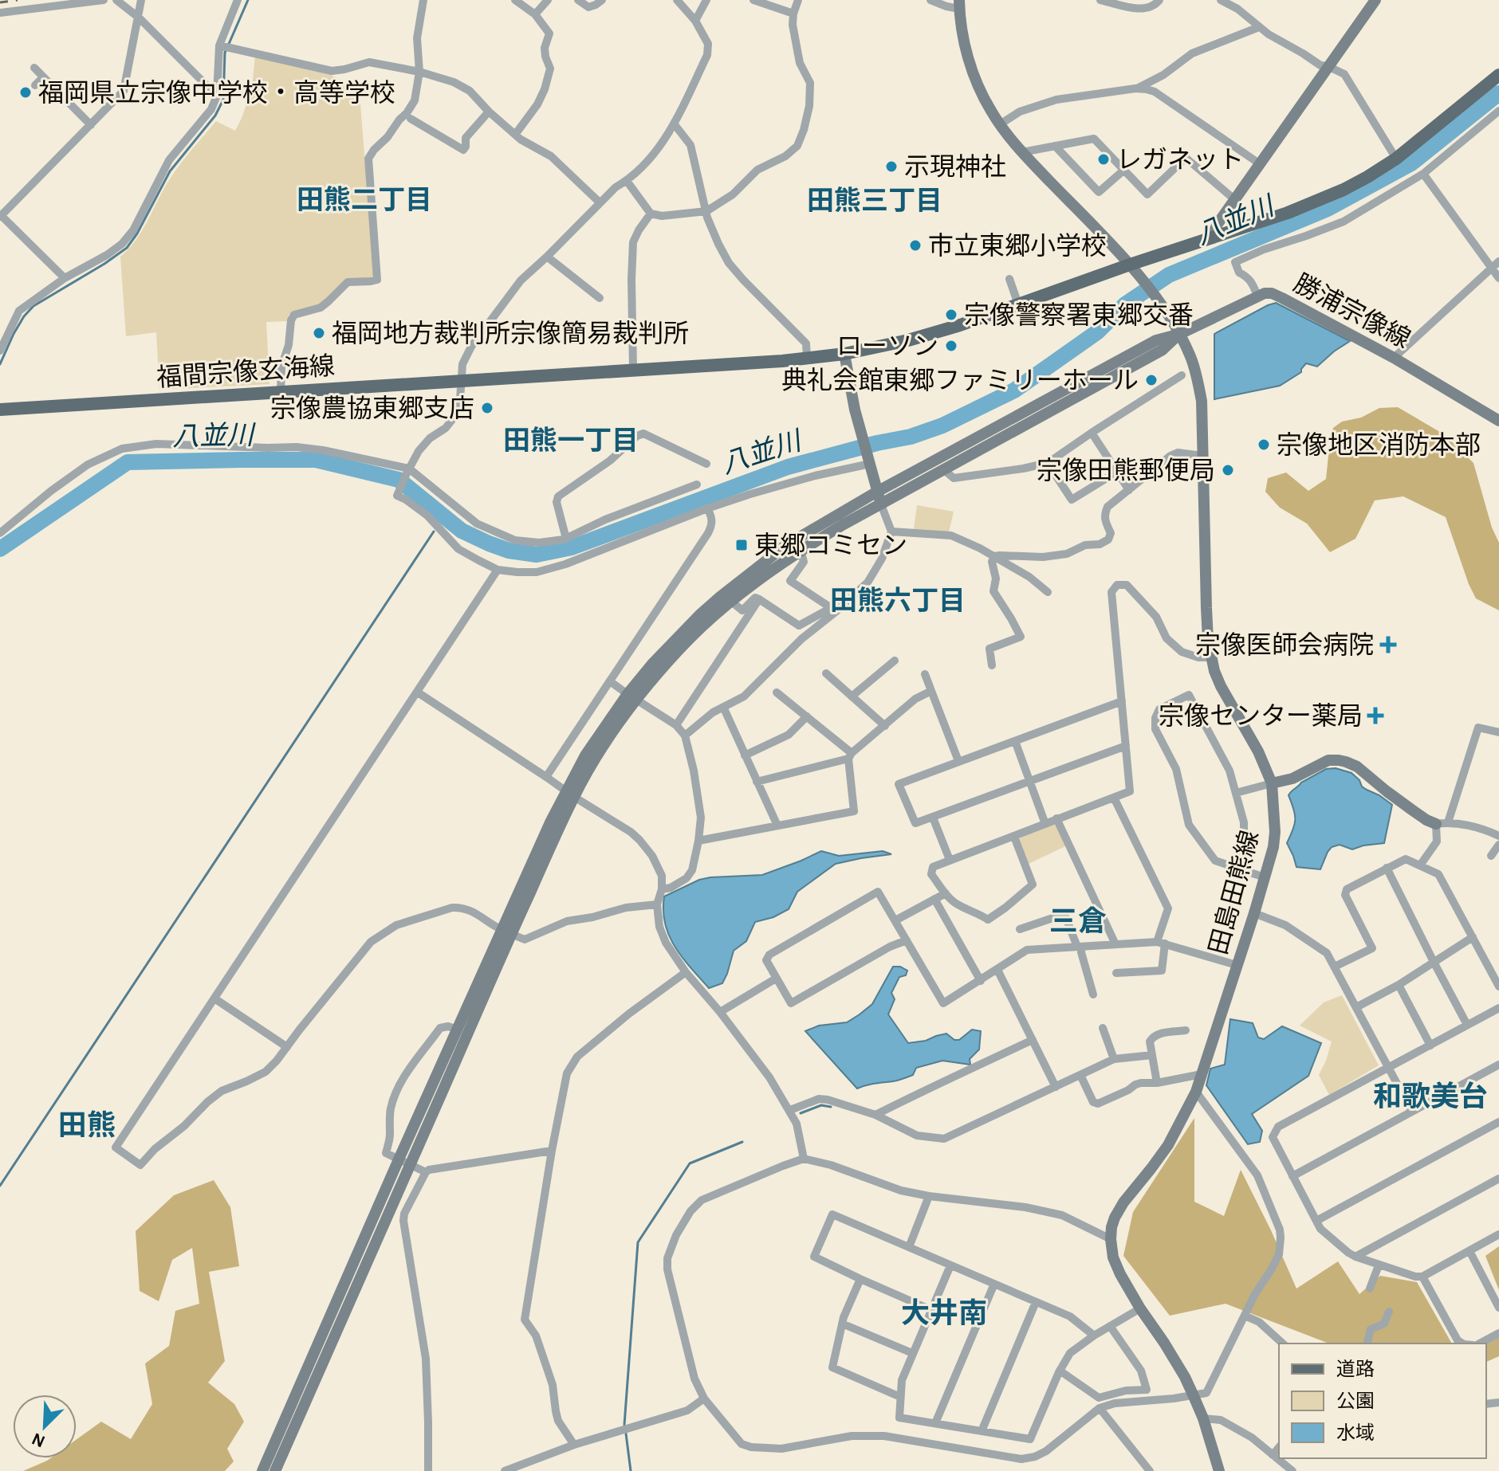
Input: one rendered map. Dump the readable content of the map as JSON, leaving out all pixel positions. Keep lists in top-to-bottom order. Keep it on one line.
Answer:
{"streets":{"main road":["福間宗像玄海線"],"street":["勝浦宗像線","田島田熊線"]},"crossings":[["勝浦宗像線","田島田熊線"],["福間宗像玄海線","田島田熊線"]],"districts":["田熊二丁目","田熊三丁目","田熊一丁目","田熊六丁目","三倉","和歌美台","田熊","大井南"],"water":["八並川"],"places":{"other":["福岡県立宗像中学校・高等学校","レガネット","示現神社","市立東郷小学校","宗像警察署東郷交番","福岡地方裁判所宗像簡易裁判所","ローソン","典礼会館東郷ファミリーホール","宗像農協東郷支店","宗像地区消防本部","宗像田熊郵便局"],"transit":["東郷コミセン"],"health":["宗像医師会病院","宗像センター薬局"]},"legend":["道路","公園","水域"],"north":"bottom left"}
